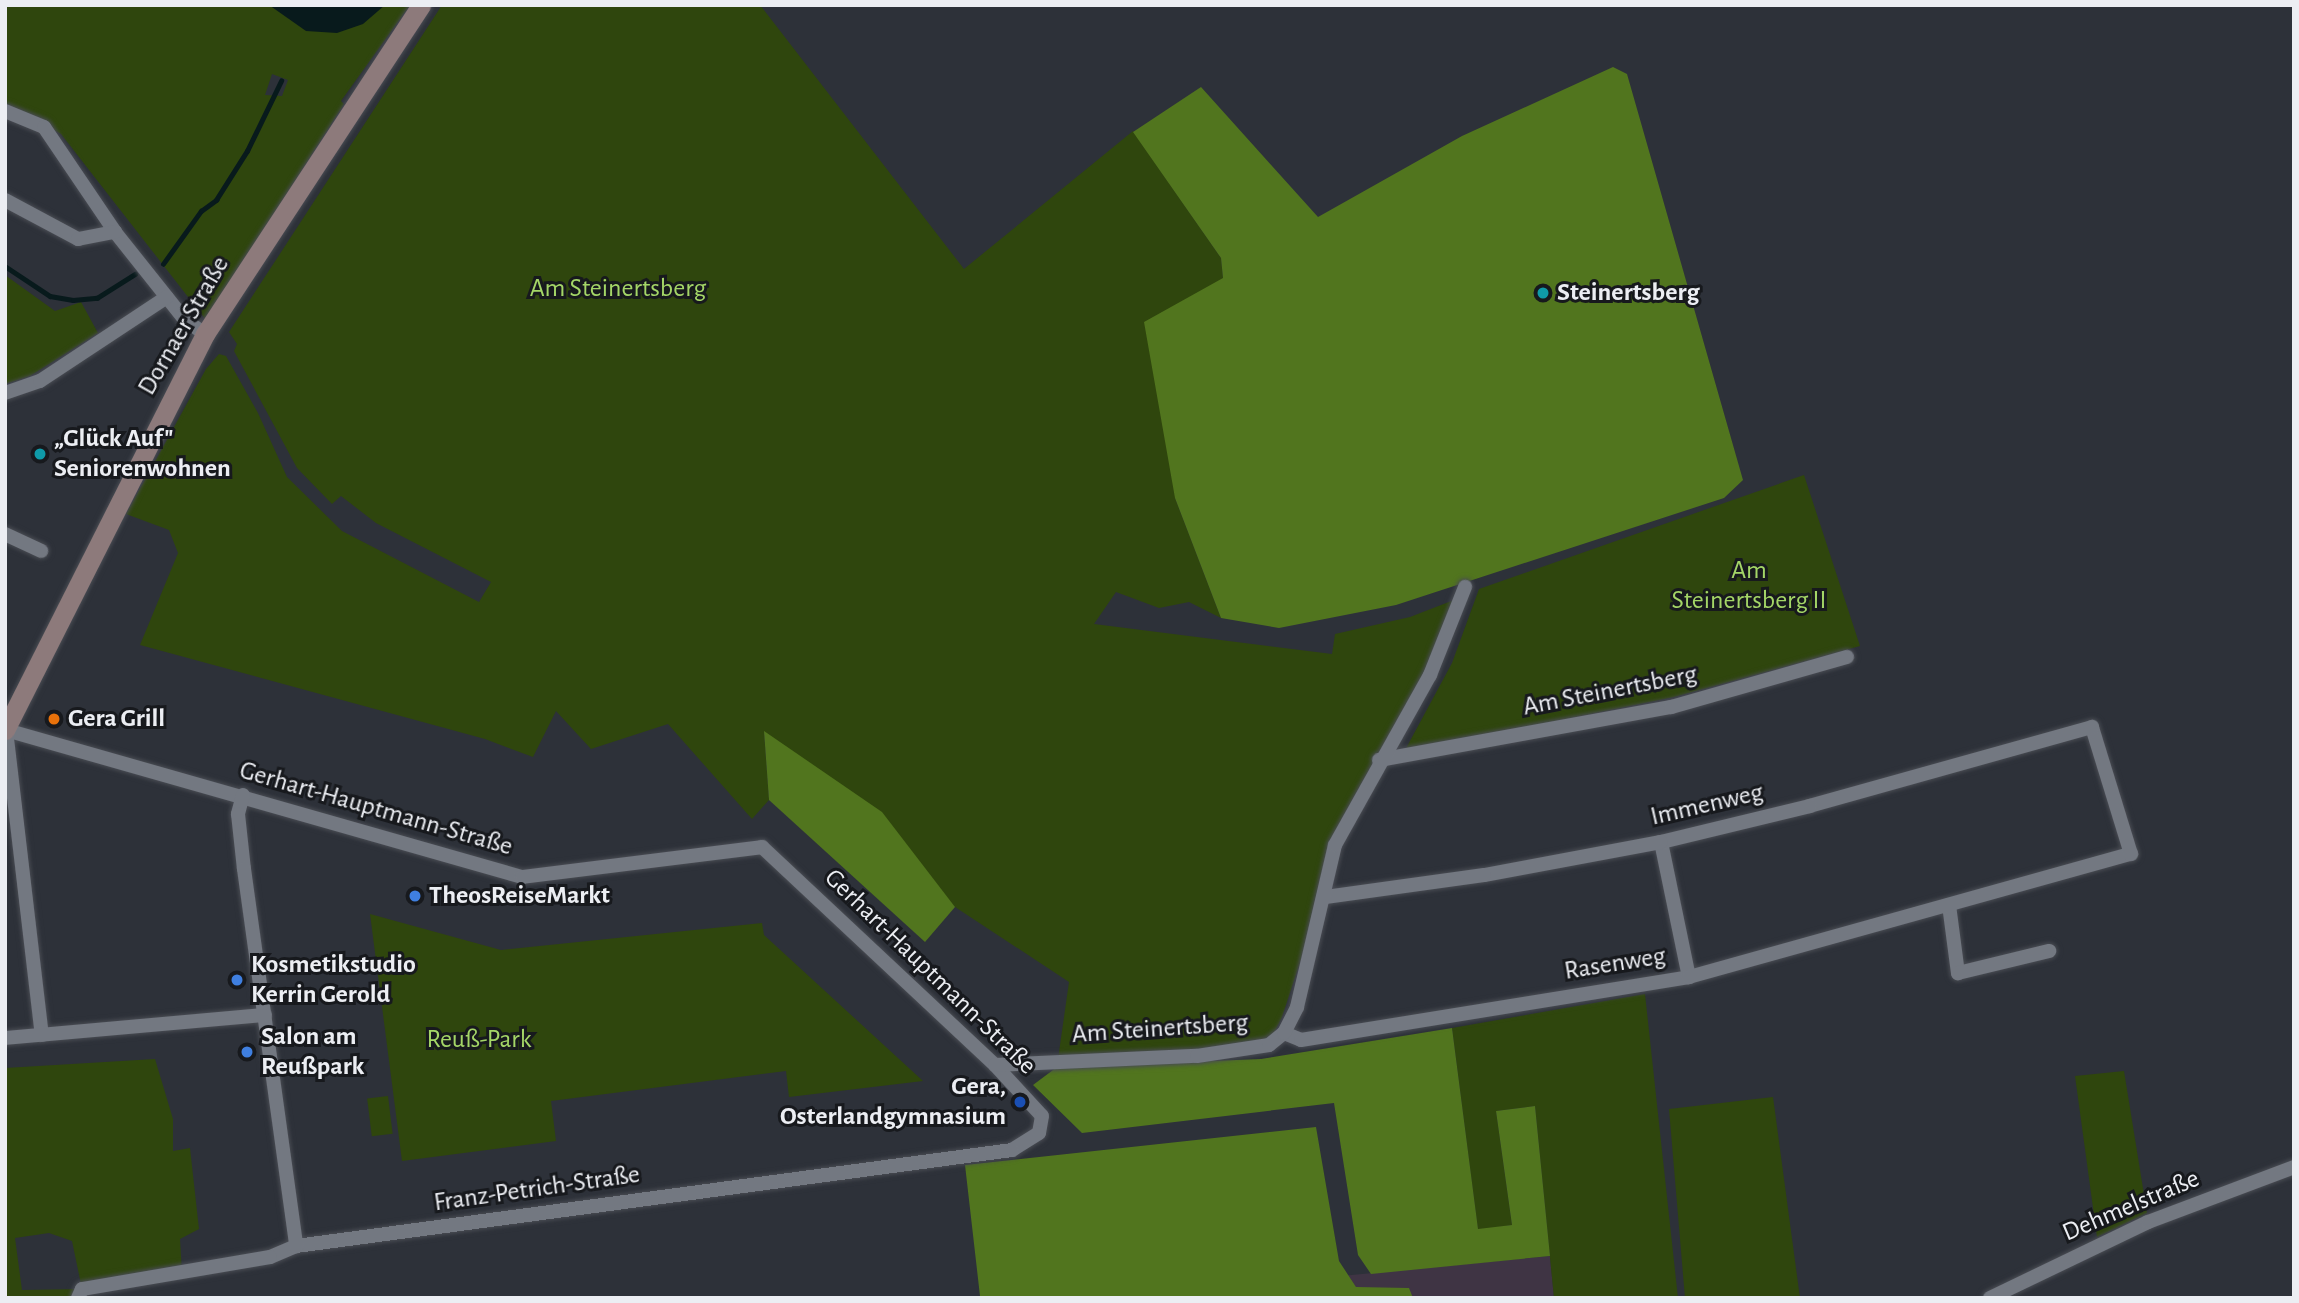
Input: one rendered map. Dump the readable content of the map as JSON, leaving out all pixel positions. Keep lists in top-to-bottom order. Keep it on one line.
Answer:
{"streets":{"main road":["Dornaer Straße"],"street":["Am Steinertsberg","Immenweg","Gerhart-Hauptmann-Straße","Rasenweg","Franz-Petrich-Straße","Dehmelstraße"]},"crossings":[["Dornaer Straße","Gerhart-Hauptmann-Straße"],["Am Steinertsberg","Immenweg"],["Am Steinertsberg","Gerhart-Hauptmann-Straße"],["Am Steinertsberg","Rasenweg"],["Immenweg","Rasenweg"],["Gerhart-Hauptmann-Straße","Franz-Petrich-Straße"]],"parks":["Am Steinertsberg","Am Steinertsberg II","Reuß-Park"],"places":["Steinertsberg","„Glück Auf\" Seniorenwohnen","Gera Grill","TheosReiseMarkt","Kosmetikstudio Kerrin Gerold","Salon am Reußpark","Gera, Osterlandgymnasium"]}
